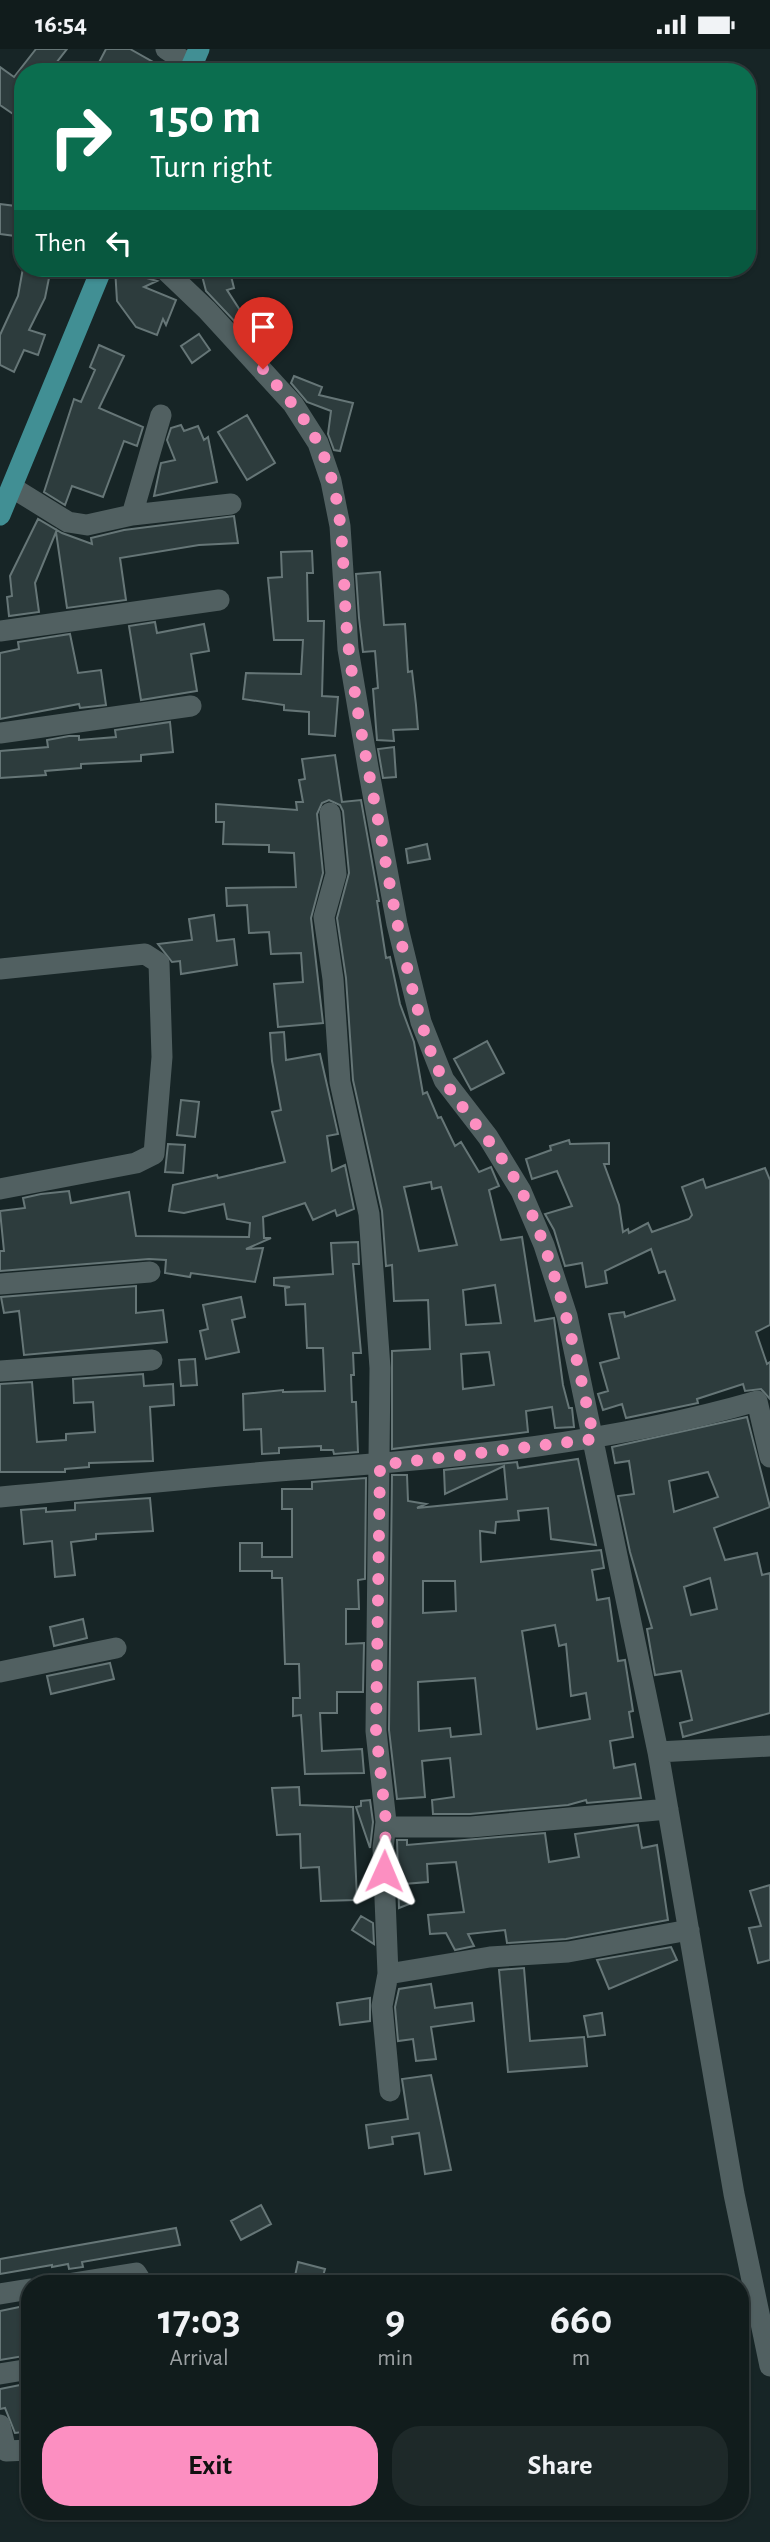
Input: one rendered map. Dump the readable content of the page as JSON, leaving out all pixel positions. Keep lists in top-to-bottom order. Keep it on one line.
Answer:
{"page":{"status":"16:54","turn":["150 m","Turn right"],"then":"Then","eta":["17:03","Arrival","9","min","660","m"],"buttons":["Exit","Share"]}}
